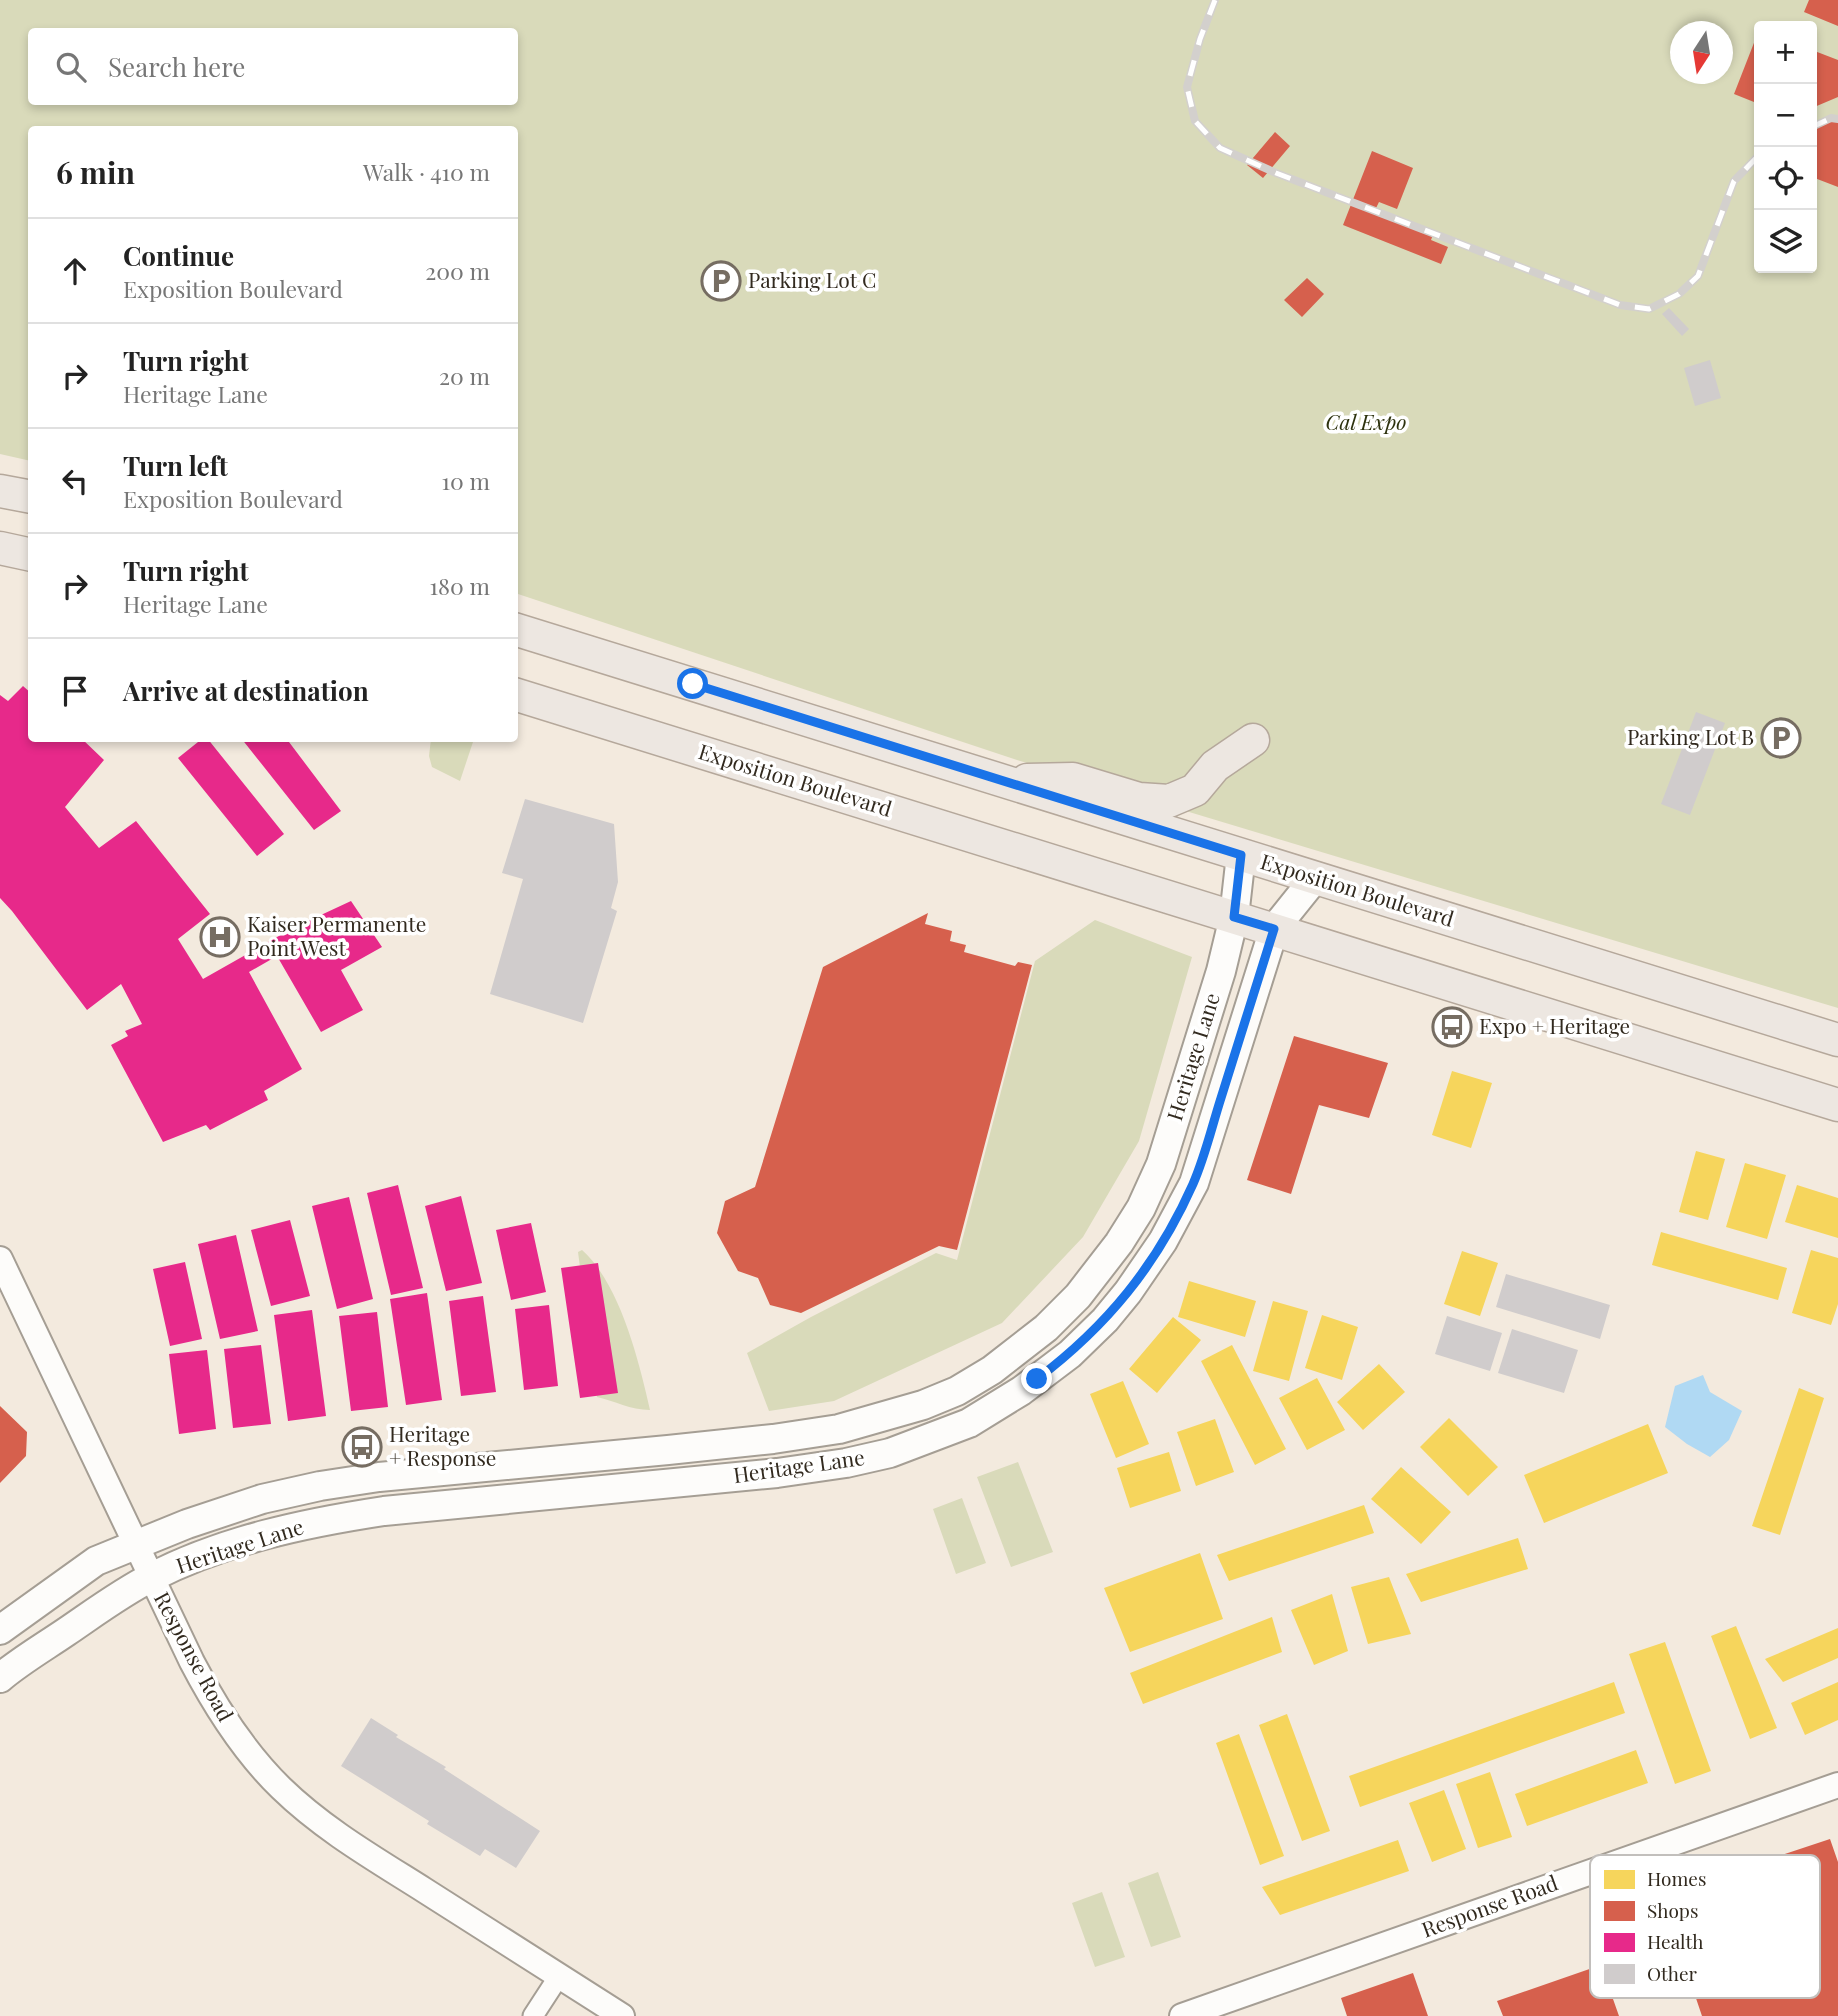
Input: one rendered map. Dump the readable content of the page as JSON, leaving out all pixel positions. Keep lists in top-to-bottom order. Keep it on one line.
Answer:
{"streets":{"main road":["Exposition Boulevard","Heritage Lane"],"street":["Response Road"]},"crossings":[["Exposition Boulevard","Heritage Lane"],["Heritage Lane","Response Road"]],"parks":["Cal Expo"],"places":{"parking":["Parking Lot C","Parking Lot B"],"hospital":["Kaiser Permanente Point West"],"bus stop":["Expo + Heritage","Heritage + Response"]},"legend":["Homes","Shops","Health","Other"],"north":"bottom","page":{"map_buttons":["+","−"],"search":"Search here","heading":["6 min","Walk · 410 m"],"list":[["Continue","Exposition Boulevard","200 m"],["Turn right","Heritage Lane","20 m"],["Turn left","Exposition Boulevard","10 m"],["Turn right","Heritage Lane","180 m"],"Arrive at destination"]}}
